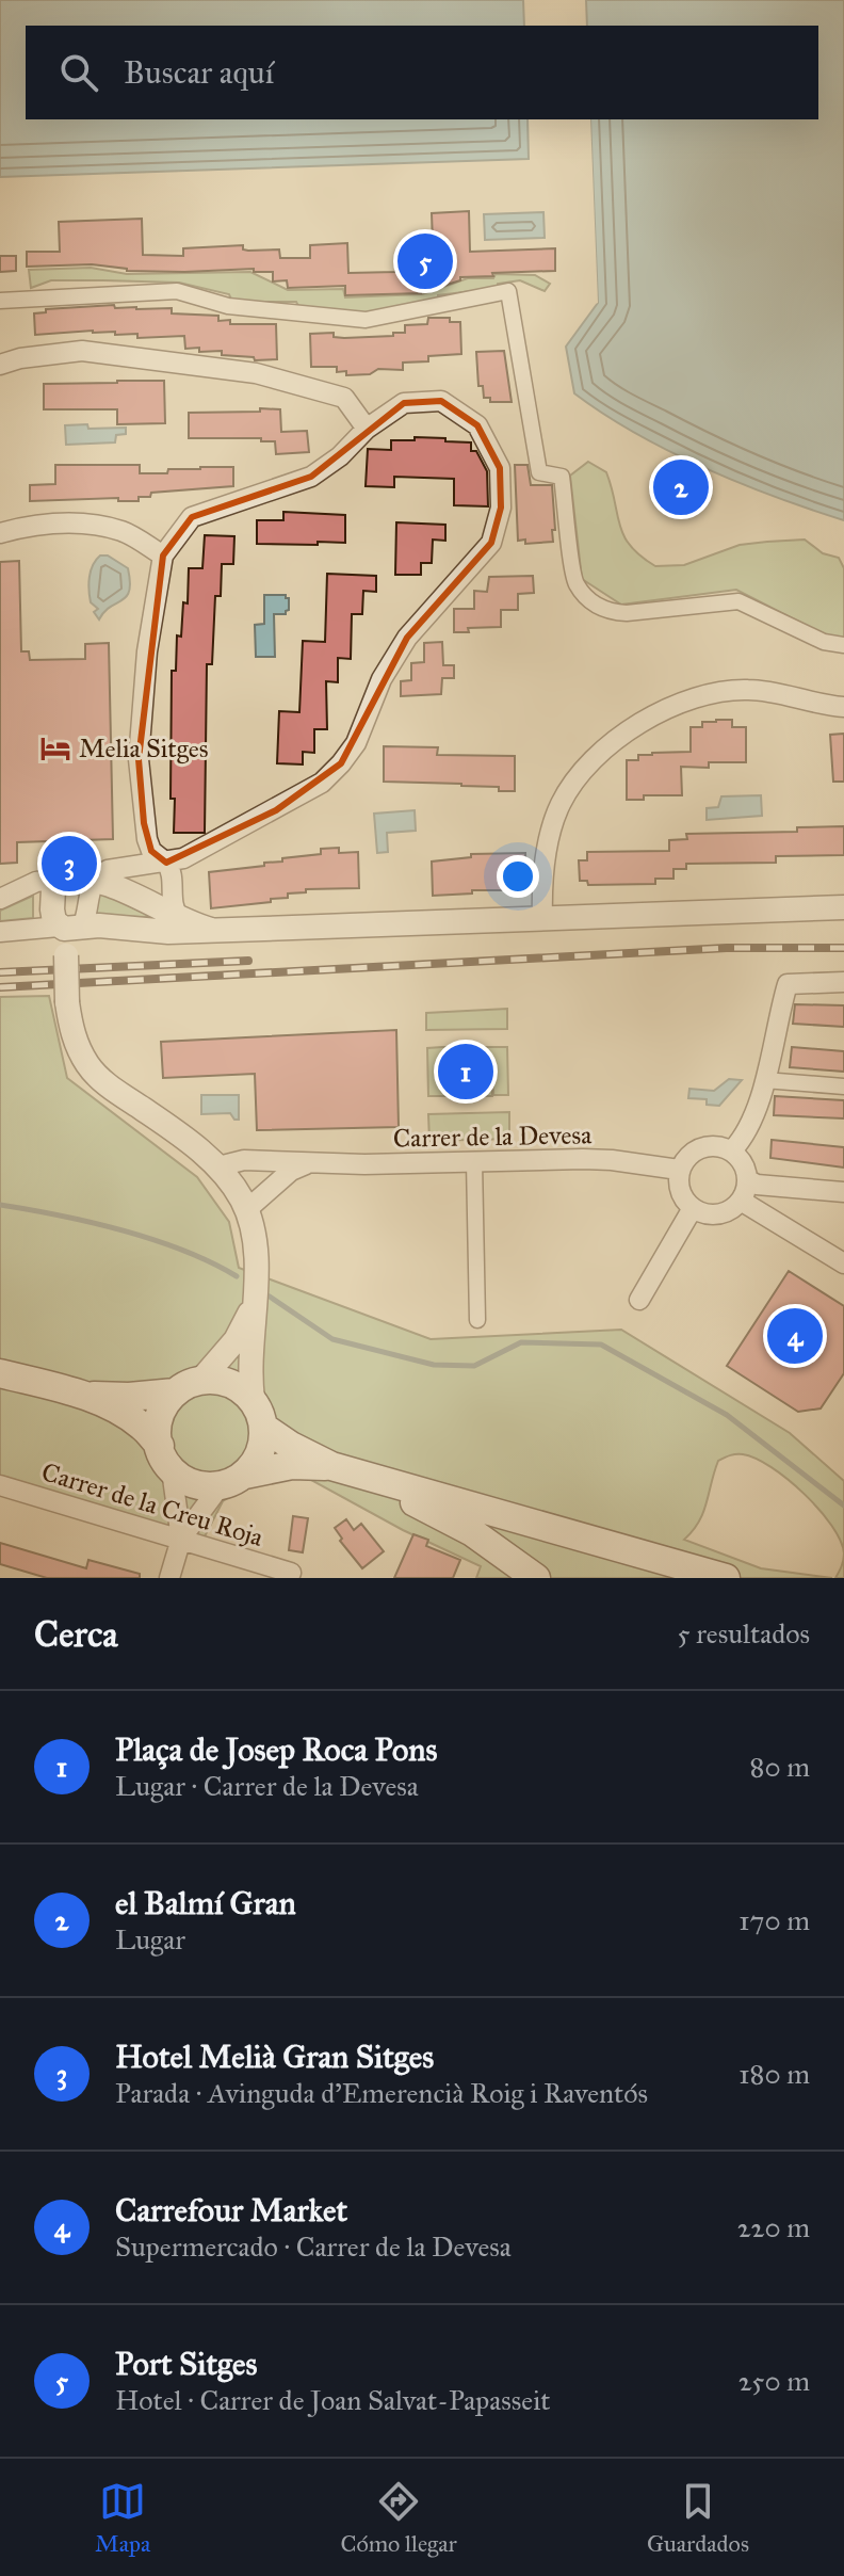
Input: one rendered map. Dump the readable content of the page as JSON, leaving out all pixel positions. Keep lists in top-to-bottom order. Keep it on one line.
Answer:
{"streets":{"street":["Carrer de la Devesa","Carrer de la Creu Roja"]},"places":{"hotel":["Melia Sitges"]},"page":{"search":"Buscar aquí","pins":["5","2","3","1","4"],"heading":["Cerca","5 resultados"],"list":[{"mark":"1","name":"Plaça de Josep Roca Pons","note":"Lugar · Carrer de la Devesa","value":"80 m"},{"mark":"2","name":"el Balmí Gran","note":"Lugar","value":"170 m"},{"mark":"3","name":"Hotel Melià Gran Sitges","note":"Parada · Avinguda d'Emerencià Roig i Raventós","value":"180 m"},{"mark":"4","name":"Carrefour Market","note":"Supermercado · Carrer de la Devesa","value":"220 m"},{"mark":"5","name":"Port Sitges","note":"Hotel · Carrer de Joan Salvat-Papasseit","value":"250 m"}],"nav":["Mapa","Cómo llegar","Guardados"]}}
